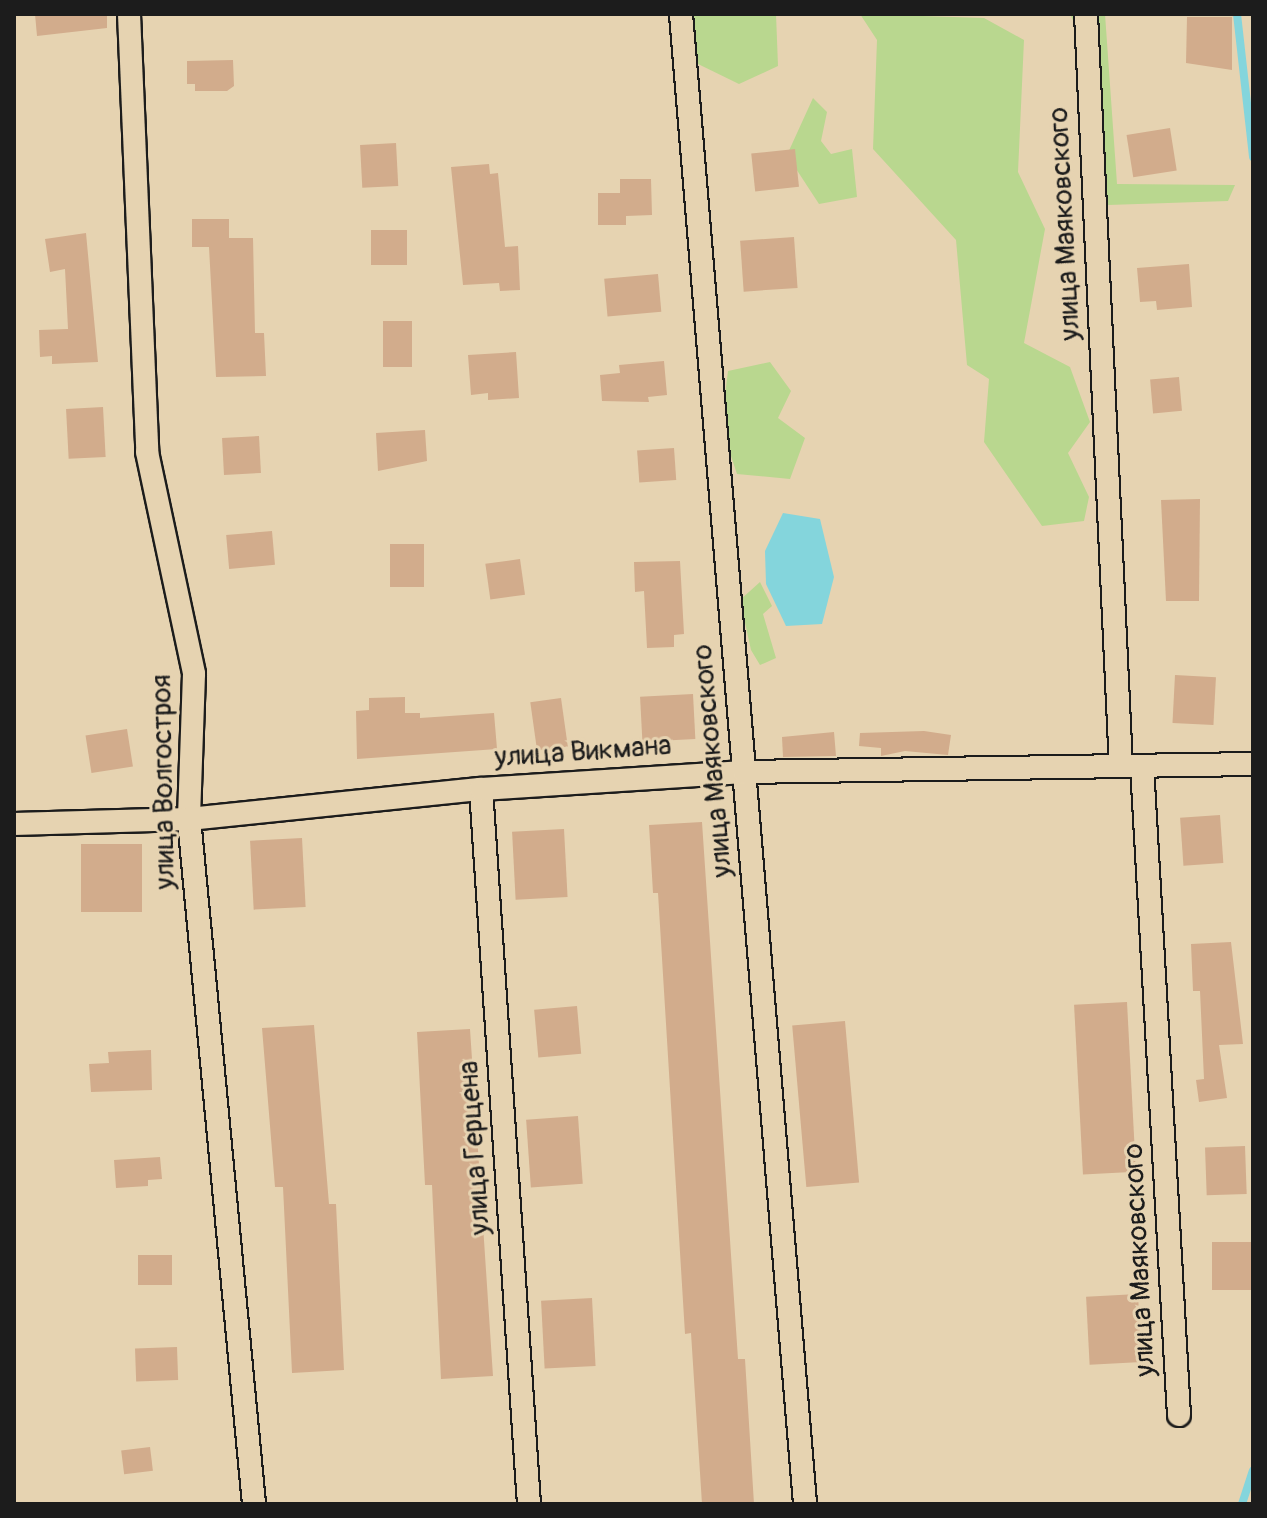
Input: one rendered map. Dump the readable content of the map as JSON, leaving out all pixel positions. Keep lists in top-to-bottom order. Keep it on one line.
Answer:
{"streets":{"street":["улица Маяковского","улица Викмана","улица Волгостроя","улица Герцена"]},"crossings":[["улица Маяковского","улица Викмана"],["улица Викмана","улица Волгостроя"],["улица Викмана","улица Герцена"]]}
